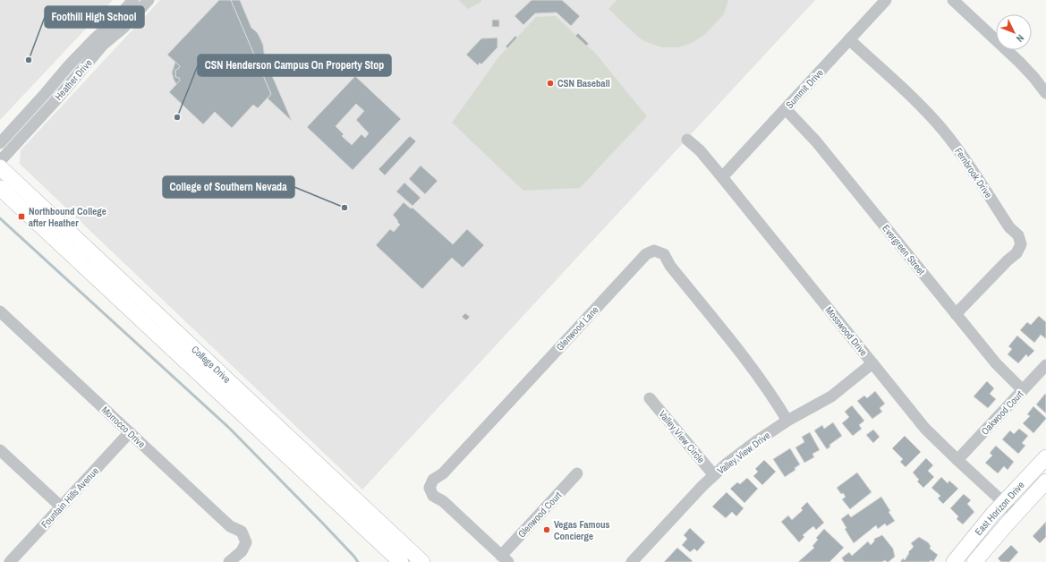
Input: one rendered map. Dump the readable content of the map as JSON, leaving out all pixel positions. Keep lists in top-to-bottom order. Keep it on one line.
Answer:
{"streets":{"main road":["College Drive","East Horizon Drive"],"street":["Heather Drive","Summit Drive","Fernbrook Drive","Evergreen Street","Glenwood Lane","Mosswood Drive","Oakwood Court","Morrocco Drive","Valley View Circle","Valley View Drive","Fountain Hills Avenue","Glenwood Court"]},"crossings":[["Summit Drive","Fernbrook Drive"],["Summit Drive","Evergreen Street"],["Summit Drive","Mosswood Drive"],["Fernbrook Drive","Evergreen Street"],["Evergreen Street","Oakwood Court"],["Glenwood Lane","Valley View Drive"],["Glenwood Lane","Glenwood Court"],["Mosswood Drive","Oakwood Court"],["Mosswood Drive","Valley View Drive"],["Mosswood Drive","East Horizon Drive"],["Morrocco Drive","Fountain Hills Avenue"],["Valley View Circle","Valley View Drive"]],"places":{"other":["Foothill High School","CSN Baseball","CSN Henderson Campus On Property Stop","College of Southern Nevada","Vegas Famous Concierge"],"transit":["Northbound College after Heather"]},"north":"bottom right"}
